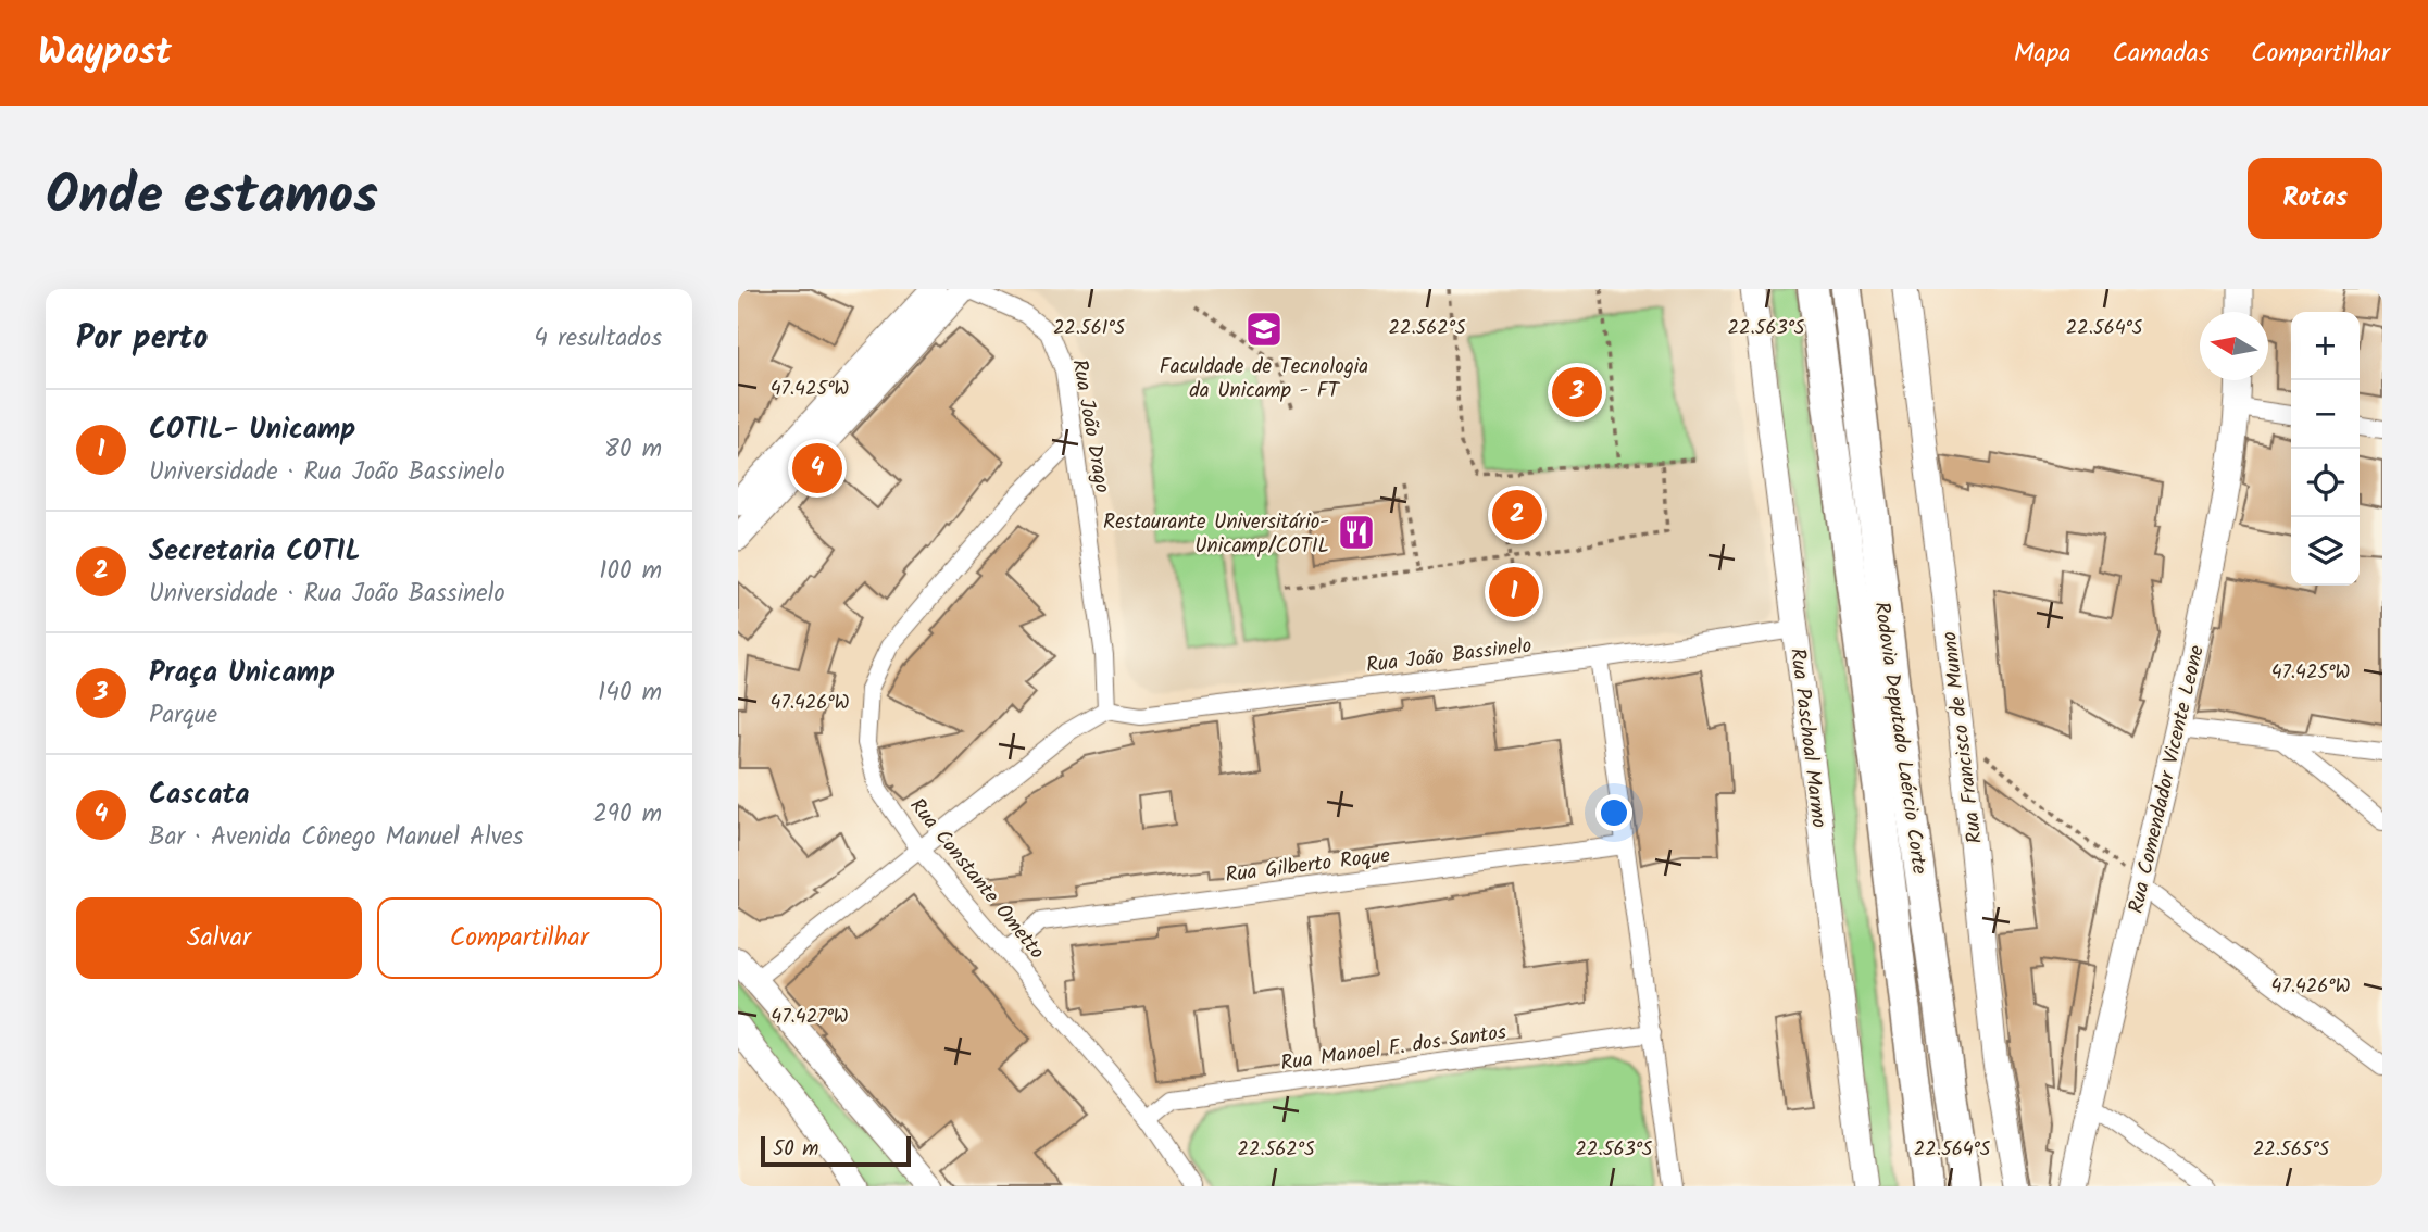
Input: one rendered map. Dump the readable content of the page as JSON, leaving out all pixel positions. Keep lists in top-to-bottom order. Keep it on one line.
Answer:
{"streets":{"highway":["Rodovia Deputado Laércio Corte"],"street":["Rua João Drago","Rua João Bassinelo","Rua Paschoal Marmo","Rua Francisco de Munno","Rua Comendador Vicente Leone","Rua Gilberto Roque","Rua Constante Ometto","Rua Manoel F. dos Santos"]},"crossings":[["Rua João Drago","Rua João Bassinelo"],["Rua João Drago","Rua Constante Ometto"],["Rua João Bassinelo","Rua Paschoal Marmo"],["Rua Gilberto Roque","Rua Constante Ometto"],["Rua Constante Ometto","Rua Manoel F. dos Santos"]],"places":{"school or university":["Faculdade de Tecnologia da Unicamp - FT"],"restaurant":["Restaurante Universitário- Unicamp/COTIL"]},"scale_bar":"50 m","north":"left","page":{"header":"Waypost","nav":["Mapa","Camadas","Compartilhar"],"title":"Onde estamos","buttons":["Rotas",["Salvar","Compartilhar"]],"heading":["Por perto","4 resultados"],"map_buttons":["+","−"],"pins":["3","4","2","1"],"list":[{"mark":"1","name":"COTIL- Unicamp","note":"Universidade · Rua João Bassinelo","value":"80 m"},{"mark":"2","name":"Secretaria COTIL","note":"Universidade · Rua João Bassinelo","value":"100 m"},{"mark":"3","name":"Praça Unicamp","note":"Parque","value":"140 m"},{"mark":"4","name":"Cascata","note":"Bar · Avenida Cônego Manuel Alves","value":"290 m"}],"scale":"50 m"},"coordinates":["22.561°S","22.562°S","22.563°S","22.564°S","47.425°W","47.426°W","47.427°W","22.565°S"]}
